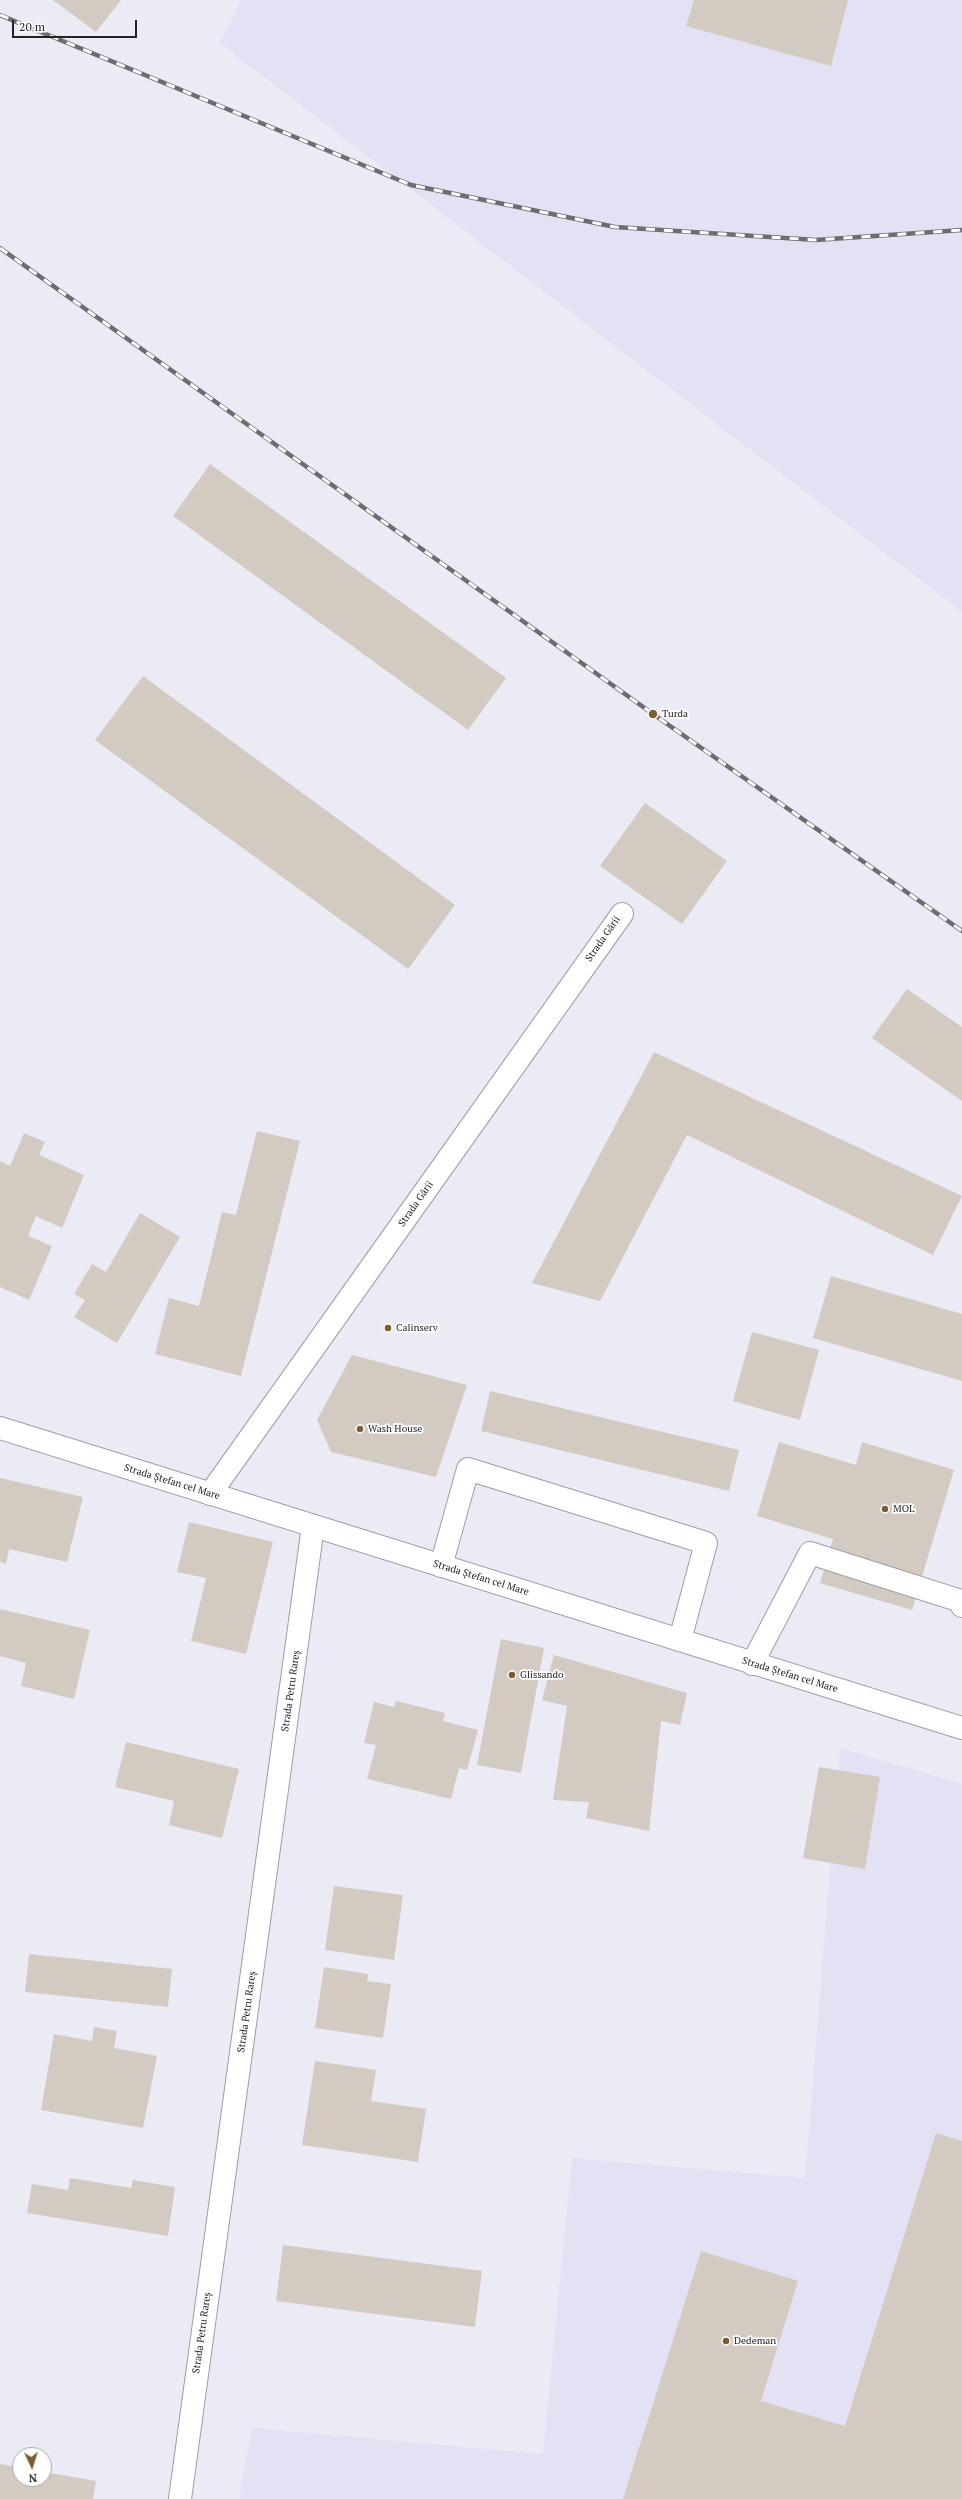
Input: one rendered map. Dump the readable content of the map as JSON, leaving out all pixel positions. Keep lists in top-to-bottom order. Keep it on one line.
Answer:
{"streets":{"street":["Strada Gării","Strada Ștefan cel Mare","Strada Petru Rareș"]},"crossings":[["Strada Gării","Strada Ștefan cel Mare"],["Strada Ștefan cel Mare","Strada Petru Rareș"]],"places":["Turda","Calinserv","Wash House","MOL","Glissando","Dedeman"],"scale_bar":"20 m","north":"bottom"}
